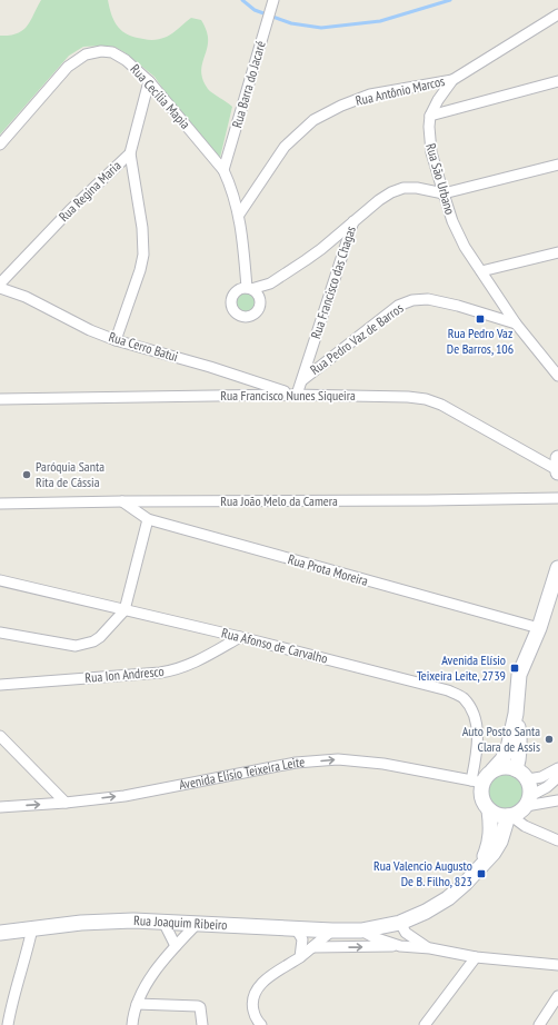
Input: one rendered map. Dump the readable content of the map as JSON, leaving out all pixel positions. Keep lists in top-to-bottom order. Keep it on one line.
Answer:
{"streets":{"main road":["Rua Joaquim Ribeiro"],"street":["Rua Barra do Jacaré","Rua Antônio Marcos","Rua Cecília Mapia","Rua São Urbano","Rua Regina Maria","Rua Francisco das Chagas","Rua Pedro Vaz de Barros","Rua Cerro Batui","Rua Francisco Nunes Siqueira","Rua João Melo da Camera","Rua Prota Moreira","Rua Afonso de Carvalho","Rua Ion Andresco","Avenida Elísio Teixeira Leite"]},"crossings":[["Rua Barra do Jacaré","Rua Cecília Mapia"],["Rua Antônio Marcos","Rua Cecília Mapia"],["Rua Antônio Marcos","Rua São Urbano"],["Rua Cecília Mapia","Rua São Urbano"],["Rua Cecília Mapia","Rua Regina Maria"],["Rua Cecília Mapia","Rua Francisco das Chagas"],["Rua São Urbano","Rua Pedro Vaz de Barros"],["Rua Francisco das Chagas","Rua Pedro Vaz de Barros"],["Rua Francisco das Chagas","Rua Cerro Batui"],["Rua Francisco das Chagas","Rua Francisco Nunes Siqueira"],["Rua Cerro Batui","Rua Francisco Nunes Siqueira"],["Rua João Melo da Camera","Rua Prota Moreira"],["Rua Afonso de Carvalho","Rua Ion Andresco"],["Rua Afonso de Carvalho","Avenida Elísio Teixeira Leite"]],"one_way":["Avenida Elísio Teixeira Leite"],"places":{"transit":["Rua Pedro Vaz De Barros, 106","Avenida Elísio Teixeira Leite, 2739","Rua Valencio Augusto De B. Filho, 823"],"other":["Paróquia Santa Rita de Cássia","Auto Posto Santa Clara de Assis"]}}
